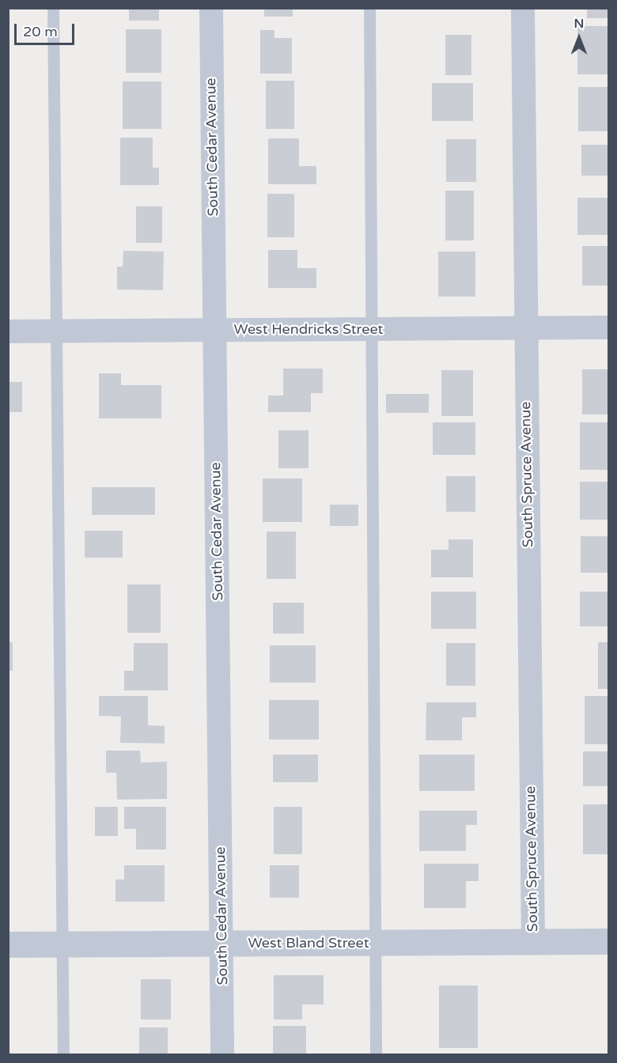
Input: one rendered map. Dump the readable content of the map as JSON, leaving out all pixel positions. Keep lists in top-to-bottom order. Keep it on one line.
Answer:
{"streets":{"street":["South Cedar Avenue","West Hendricks Street","South Spruce Avenue","West Bland Street"]},"crossings":[["South Cedar Avenue","West Hendricks Street"],["South Cedar Avenue","West Bland Street"],["West Hendricks Street","South Spruce Avenue"],["South Spruce Avenue","West Bland Street"]],"scale_bar":"20 m","north":"top"}
